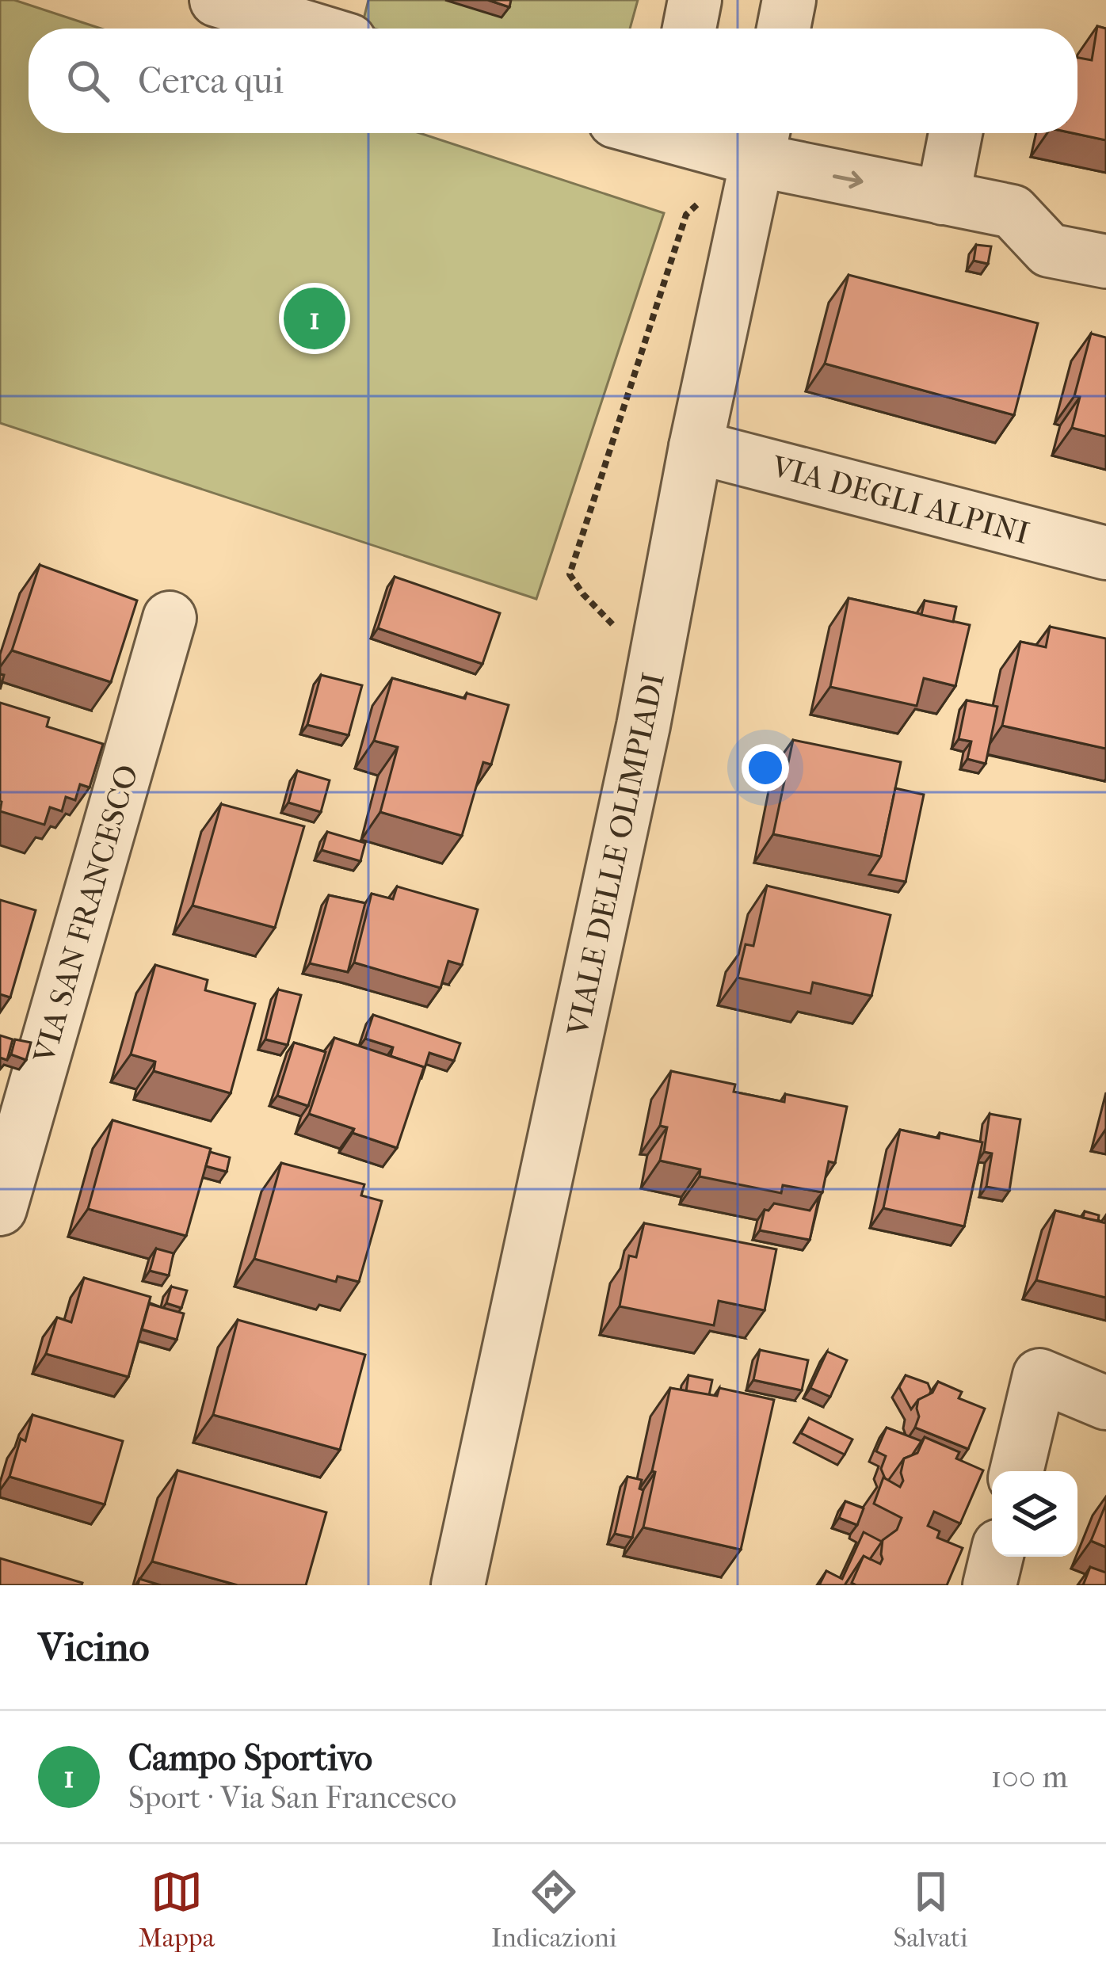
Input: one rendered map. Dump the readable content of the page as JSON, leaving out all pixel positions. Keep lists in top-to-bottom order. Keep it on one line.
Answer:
{"streets":{"street":["VIA DEGLI ALPINI","VIALE DELLE OLIMPIADI","VIA SAN FRANCESCO"]},"crossings":[["VIA DEGLI ALPINI","VIALE DELLE OLIMPIADI"]],"page":{"search":"Cerca qui","pins":"1","heading":"Vicino","list":[{"mark":"1","name":"Campo Sportivo","note":"Sport · Via San Francesco","value":"100 m"}],"nav":["Mappa","Indicazioni","Salvati"]}}
